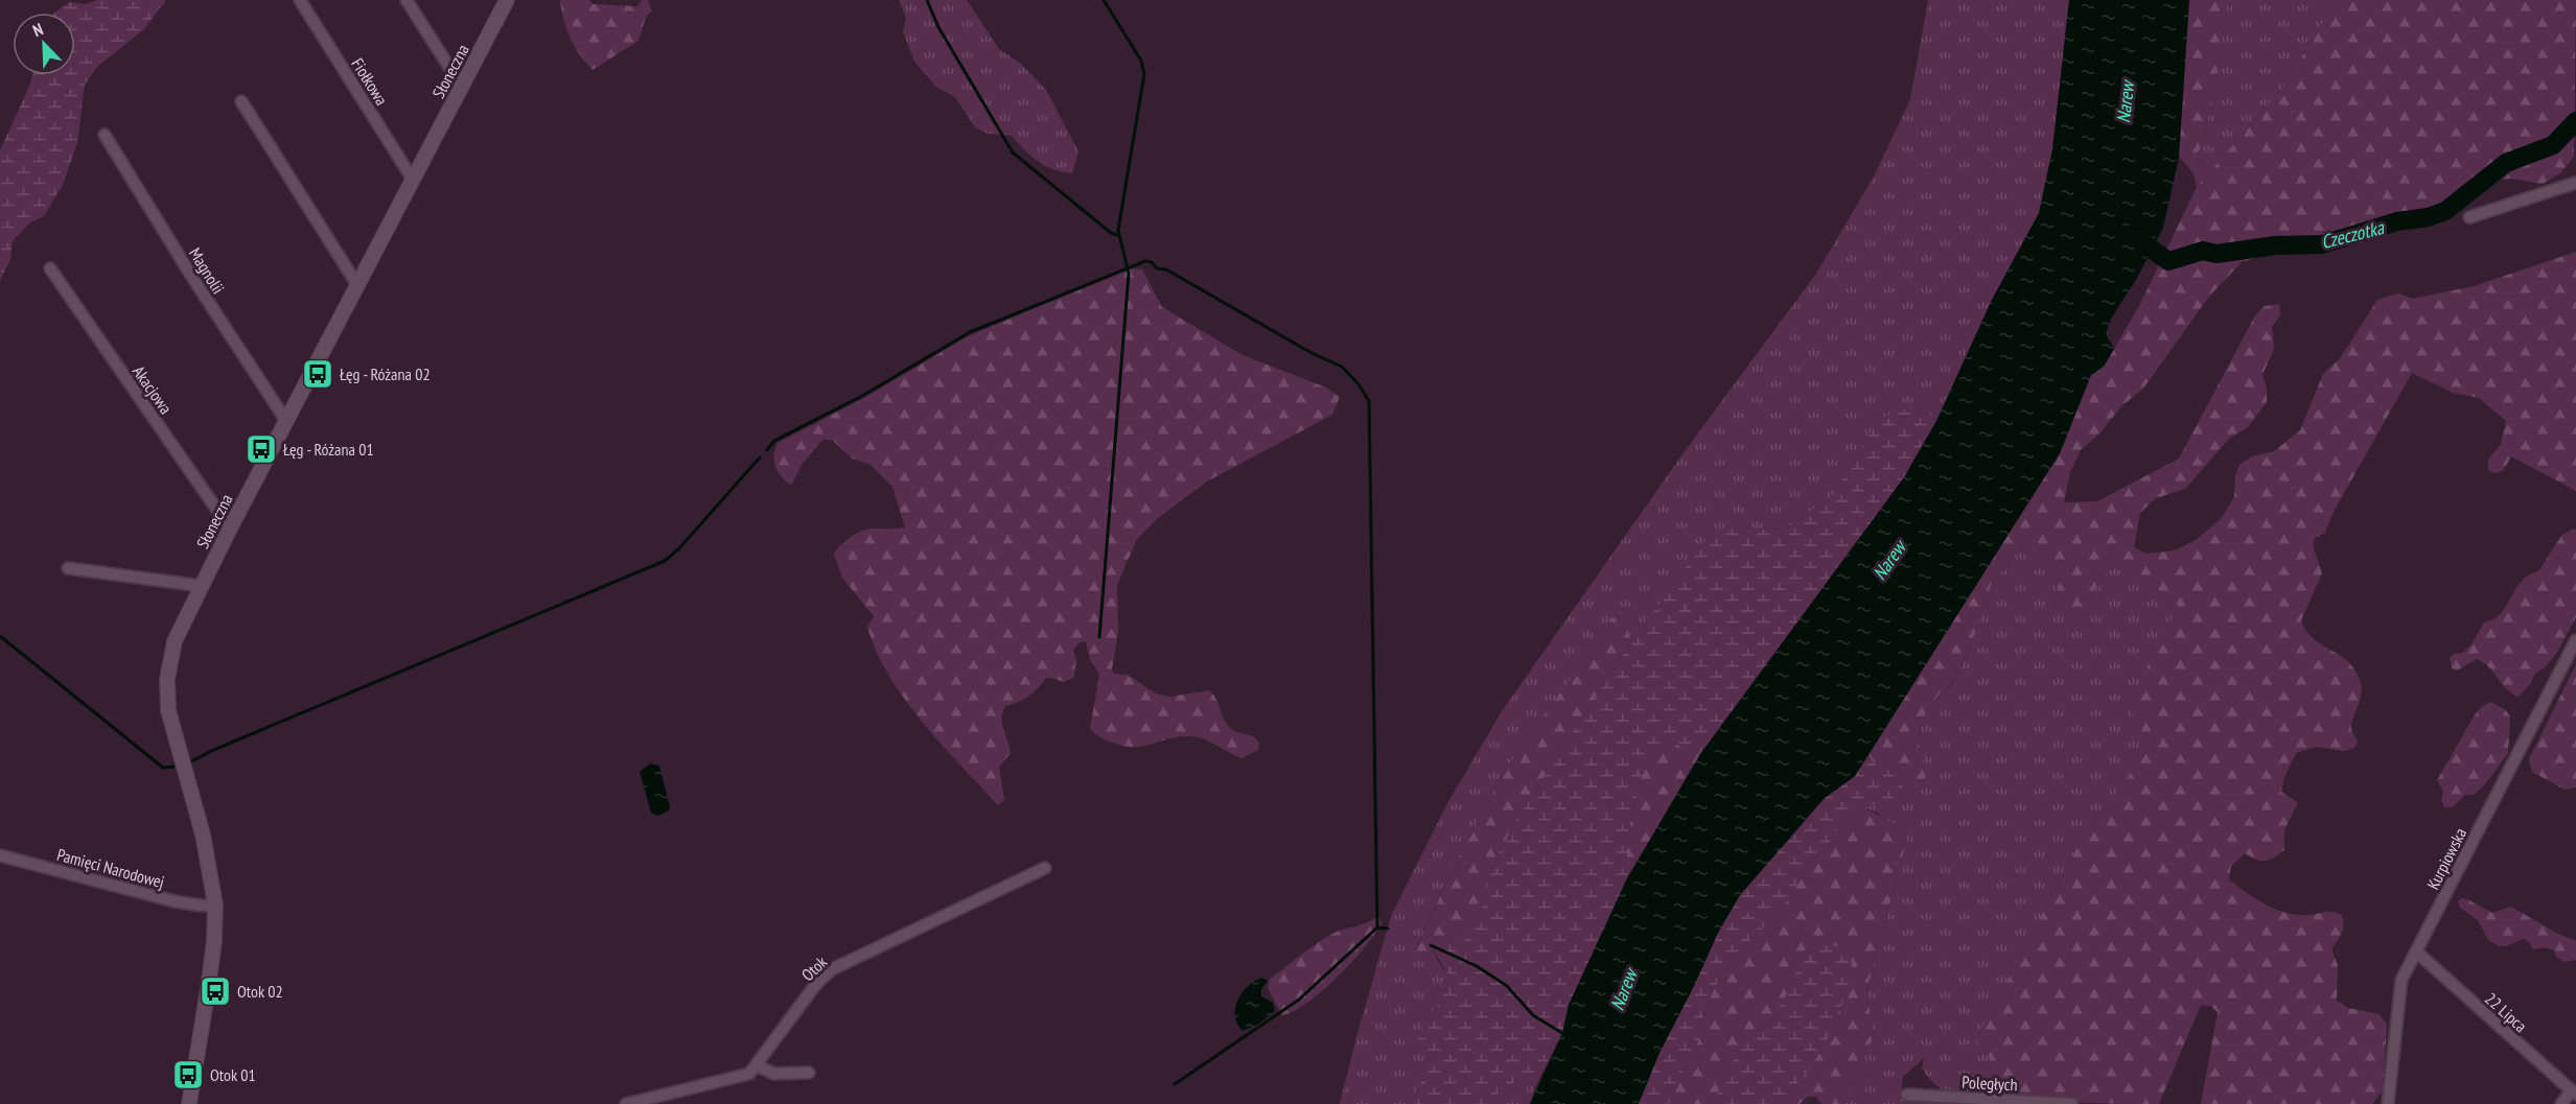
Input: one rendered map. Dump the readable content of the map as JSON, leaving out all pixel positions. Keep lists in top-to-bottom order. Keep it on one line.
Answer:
{"streets":{"street":["Słoneczna","Fiołkowa","Magnolii","Akacjowa","Kurpiowska","Pamięci Narodowej","Otok","22 Lipca","Poległych"]},"crossings":[["Słoneczna","Fiołkowa"],["Słoneczna","Magnolii"],["Słoneczna","Akacjowa"],["Słoneczna","Pamięci Narodowej"],["Kurpiowska","22 Lipca"]],"water":["Narew","Czeczotka"],"places":{"bus stop":["Łęg - Różana 02","Łęg - Różana 01","Otok 02","Otok 01"]},"north":"top left"}
